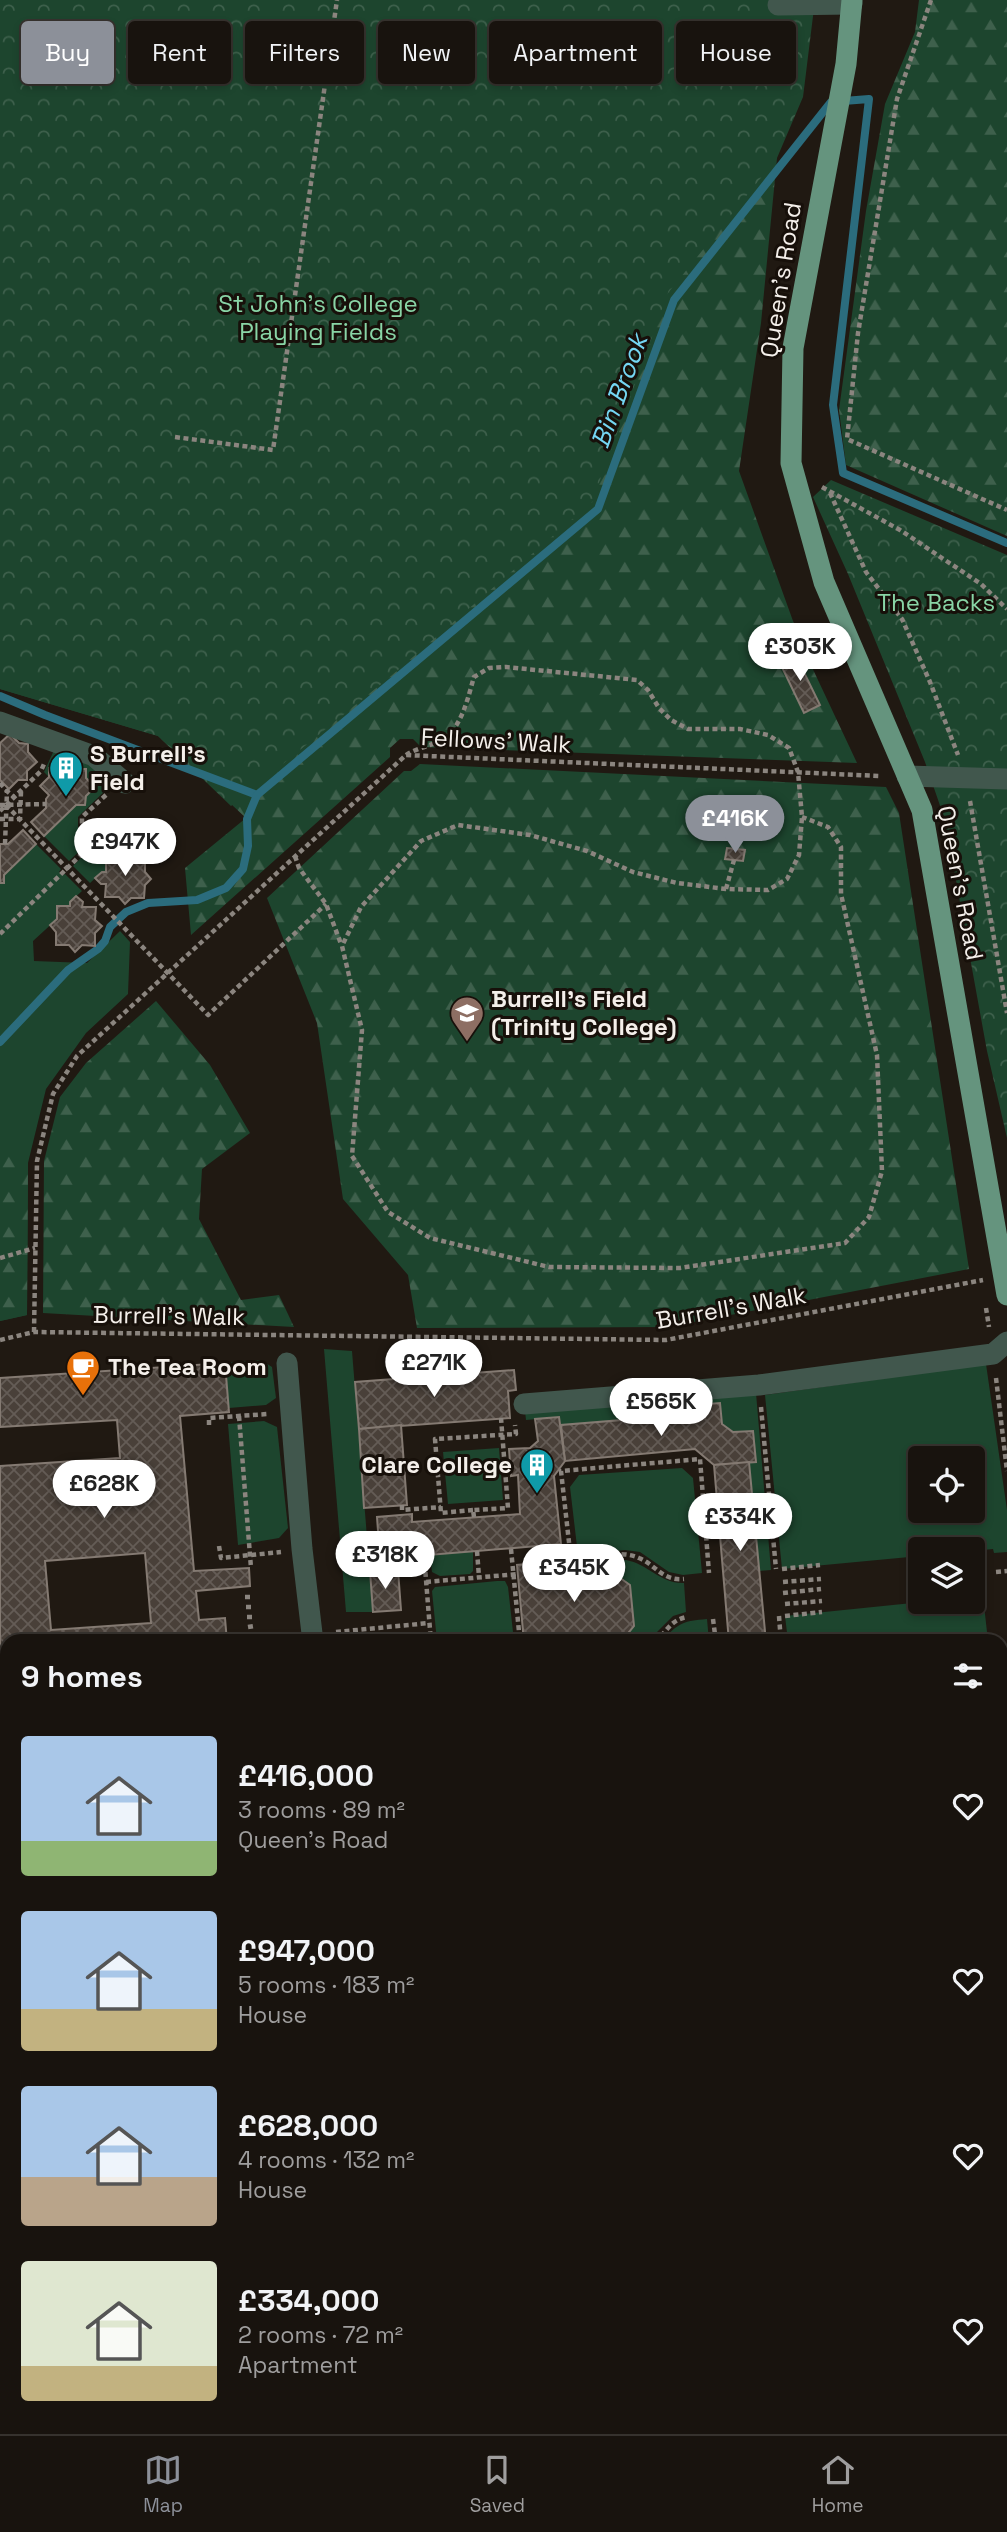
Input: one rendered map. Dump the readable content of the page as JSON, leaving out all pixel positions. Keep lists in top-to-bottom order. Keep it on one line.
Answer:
{"streets":{"main road":["Queen's Road"],"path":["Fellows' Walk","Burrell's Walk"]},"crossings":[["Queen's Road","Fellows' Walk"],["Queen's Road","Burrell's Walk"],["Fellows' Walk","Burrell's Walk"]],"water":["Bin Brook"],"parks":["St John's College Playing Fields","The Backs"],"places":{"building":["S Burrell's Field","Clare College"],"school or university":["Burrell's Field (Trinity College)"],"cafe":["The Tea Room"]},"page":{"chip":["Buy","Rent","Filters","New","Apartment","House"],"price":["£303K","£416K","£947K","£271K","£565K","£628K","£334K","£318K","£345K"],"heading":"9 homes","list":[{"name":"£416,000","note":"3 rooms · 89 m² · Queen's Road"},{"name":"£947,000","note":"5 rooms · 183 m² · House"},{"name":"£628,000","note":"4 rooms · 132 m² · House"},{"name":"£334,000","note":"2 rooms · 72 m² · Apartment"}],"tabs":["Map","Saved","Home"]}}
